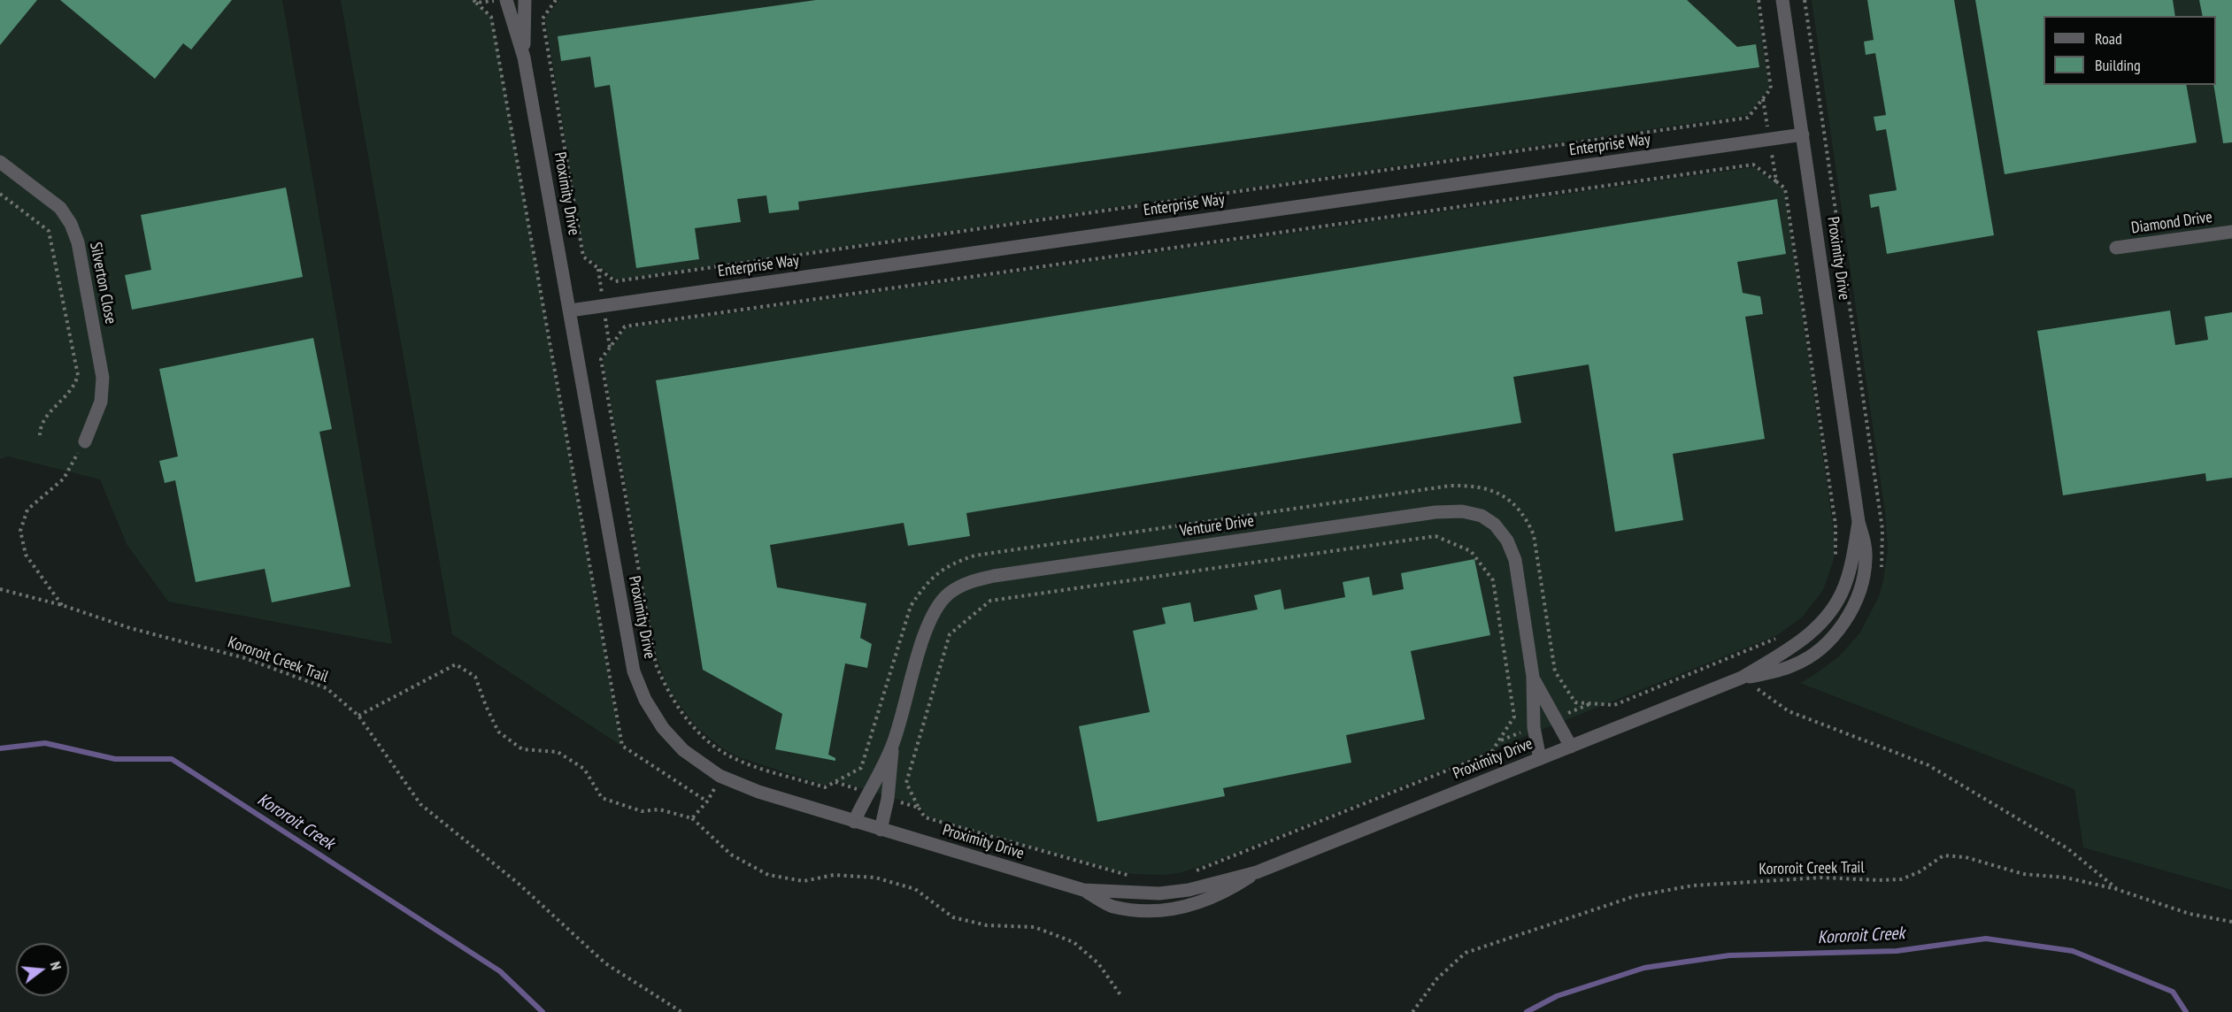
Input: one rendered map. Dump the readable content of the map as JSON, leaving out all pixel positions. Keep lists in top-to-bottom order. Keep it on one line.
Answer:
{"streets":{"street":["Enterprise Way","Proximity Drive","Diamond Drive","Silverton Close","Venture Drive"],"path":["Kororoit Creek Trail"]},"crossings":[["Enterprise Way","Proximity Drive"],["Proximity Drive","Venture Drive"]],"water":["Kororoit Creek"],"legend":["Road","Building"],"north":"right"}
